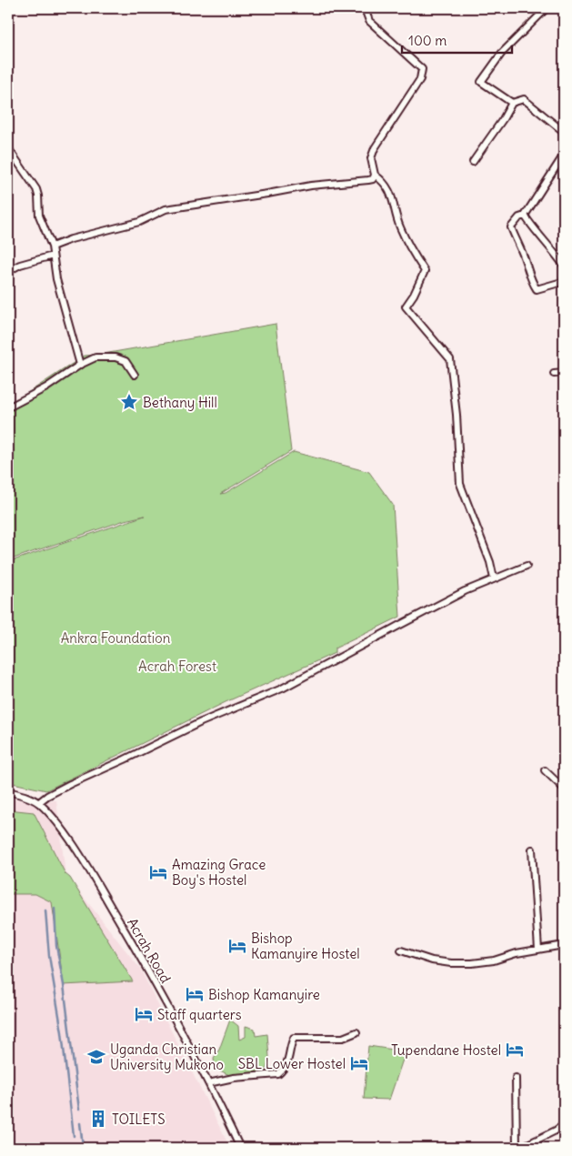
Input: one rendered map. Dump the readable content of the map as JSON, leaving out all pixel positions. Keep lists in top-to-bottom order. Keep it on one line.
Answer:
{"streets":{"street":["Acrah Road"]},"parks":["Ankra Foundation","Acrah Forest"],"places":{"place":["Bethany Hill"],"hotel":["Amazing Grace Boy's Hostel","Bishop Kamanyire Hostel","Bishop Kamanyire","Staff quarters","Tupendane Hostel","SBL Lower Hostel"],"school or university":["Uganda Christian University Mukono"],"building":["TOILETS"]},"scale_bar":"100 m"}
